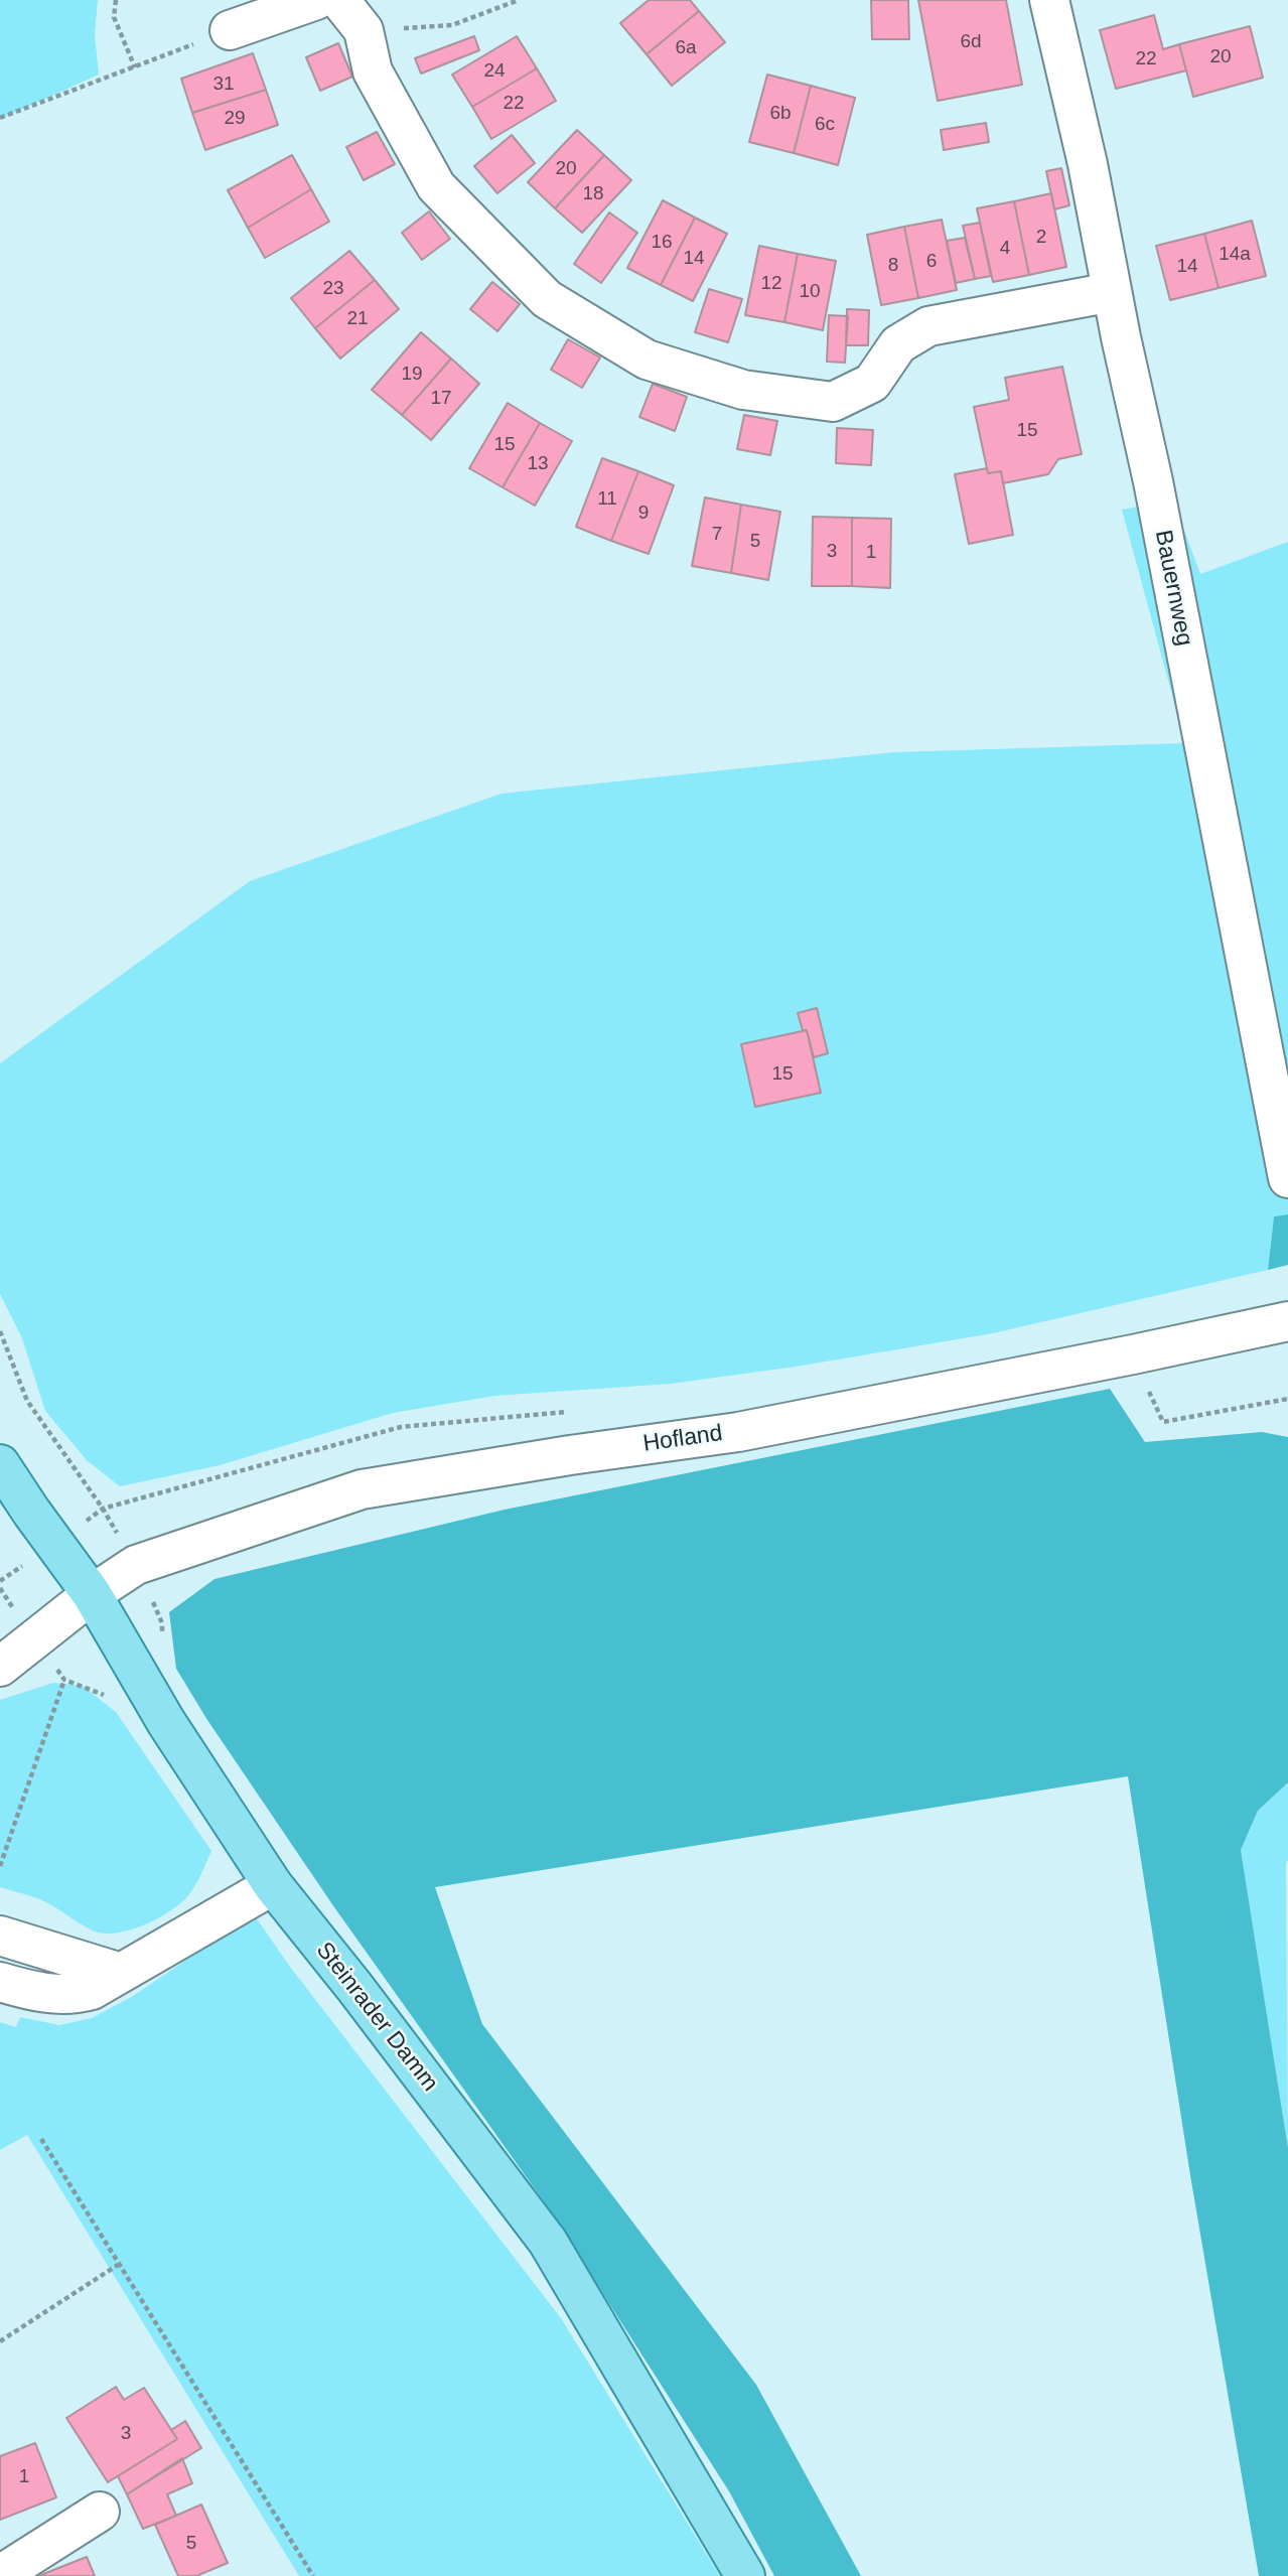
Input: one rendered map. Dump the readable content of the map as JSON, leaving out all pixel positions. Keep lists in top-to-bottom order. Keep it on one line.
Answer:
{"streets":{"main road":["Steinrader Damm"],"street":["Bauernweg","Hofland"]},"crossings":[["Hofland","Steinrader Damm"]],"house_numbers":["6d","6a","20","22","24","31","22","6b","29","6c","20","18","2","16","4","14a","14","6","8","14","12","23","10","21","19","17","15","15","13","11","9","7","5","3","1","15","3","1","5"]}
